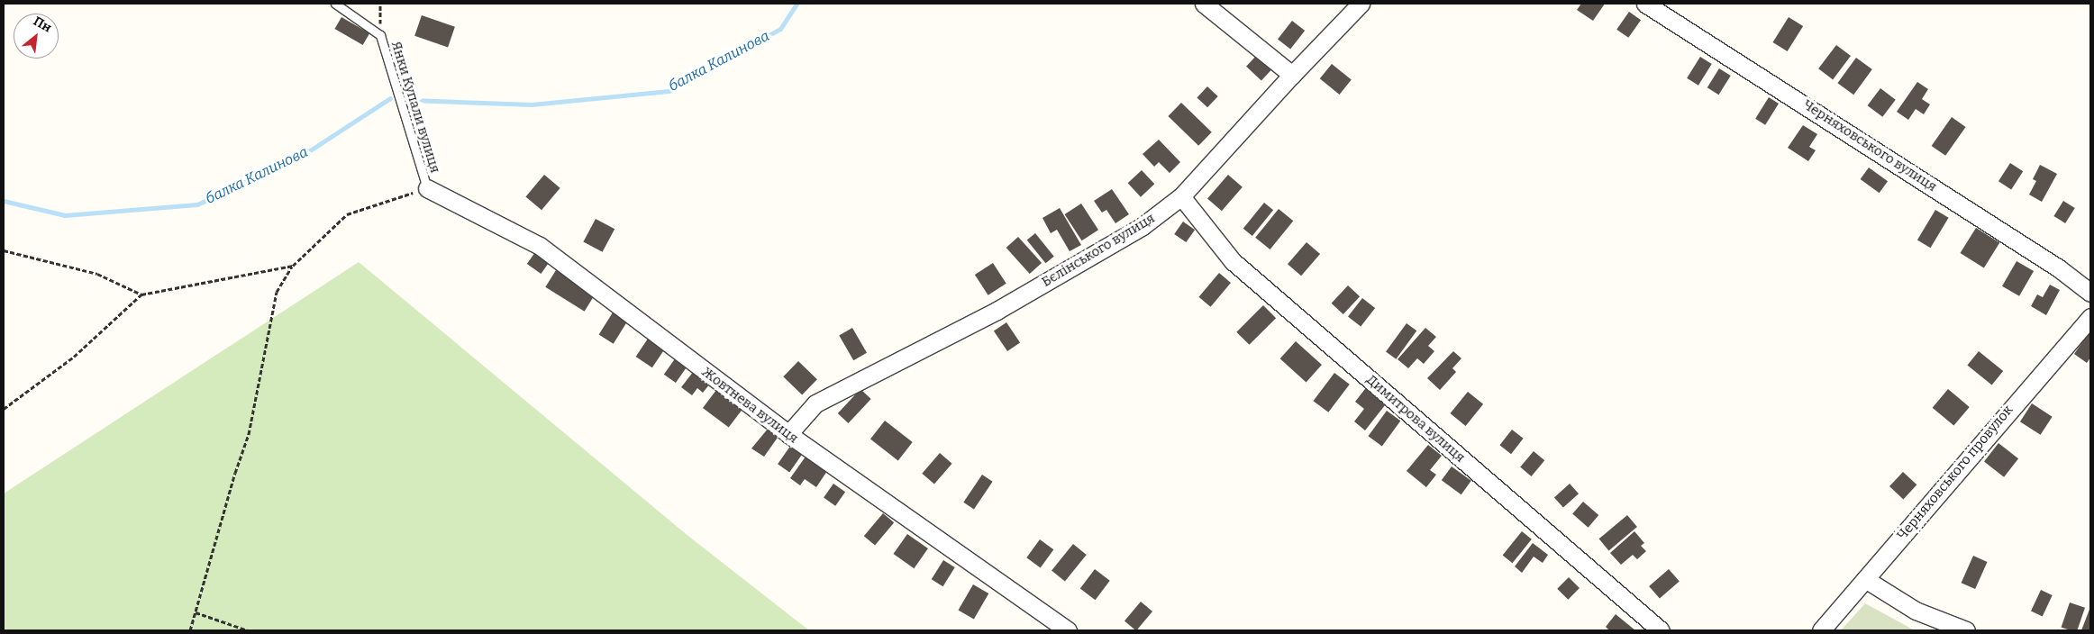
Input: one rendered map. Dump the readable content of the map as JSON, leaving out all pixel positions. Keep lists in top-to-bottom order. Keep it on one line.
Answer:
{"streets":{"street":["Черняховського вулиця","Бєлінського вулиця","Жовтнева вулиця","Димитрова вулиця","Черняховського провулок"],"lane":["Янки Купали вулиця"]},"crossings":[["Янки Купали вулиця","Жовтнева вулиця"],["Бєлінського вулиця","Жовтнева вулиця"],["Бєлінського вулиця","Димитрова вулиця"]],"water":["балка Калинова"],"north":"top right"}
